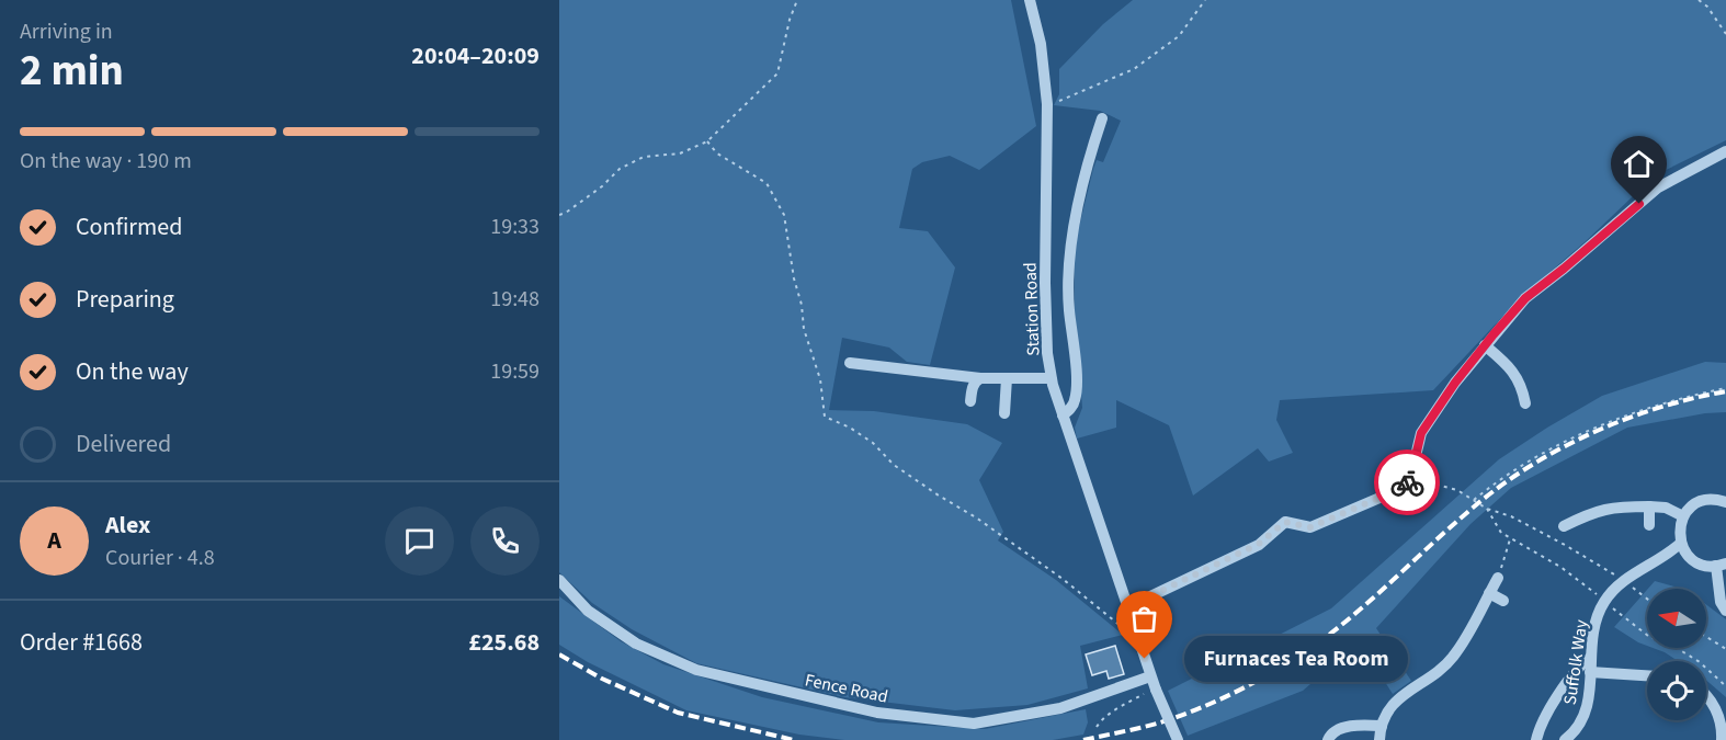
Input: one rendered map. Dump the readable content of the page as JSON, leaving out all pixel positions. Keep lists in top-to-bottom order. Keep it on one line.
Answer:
{"streets":{"street":["Station Road","Suffolk Way","Fence Road"]},"crossings":[["Station Road","Fence Road"]],"places":["Furnaces Tea Room"],"north":"left","page":{"heading":["2 min","Arriving in","20:04–20:09"],"panel":["Alex","Courier · 4.8","Order #1668","£25.68"],"bar":"On the way · 190 m","list":[["Confirmed","19:33"],["Preparing","19:48"],["On the way","19:59"],"Delivered"],"round":"A","bubble":"Furnaces Tea Room"}}
